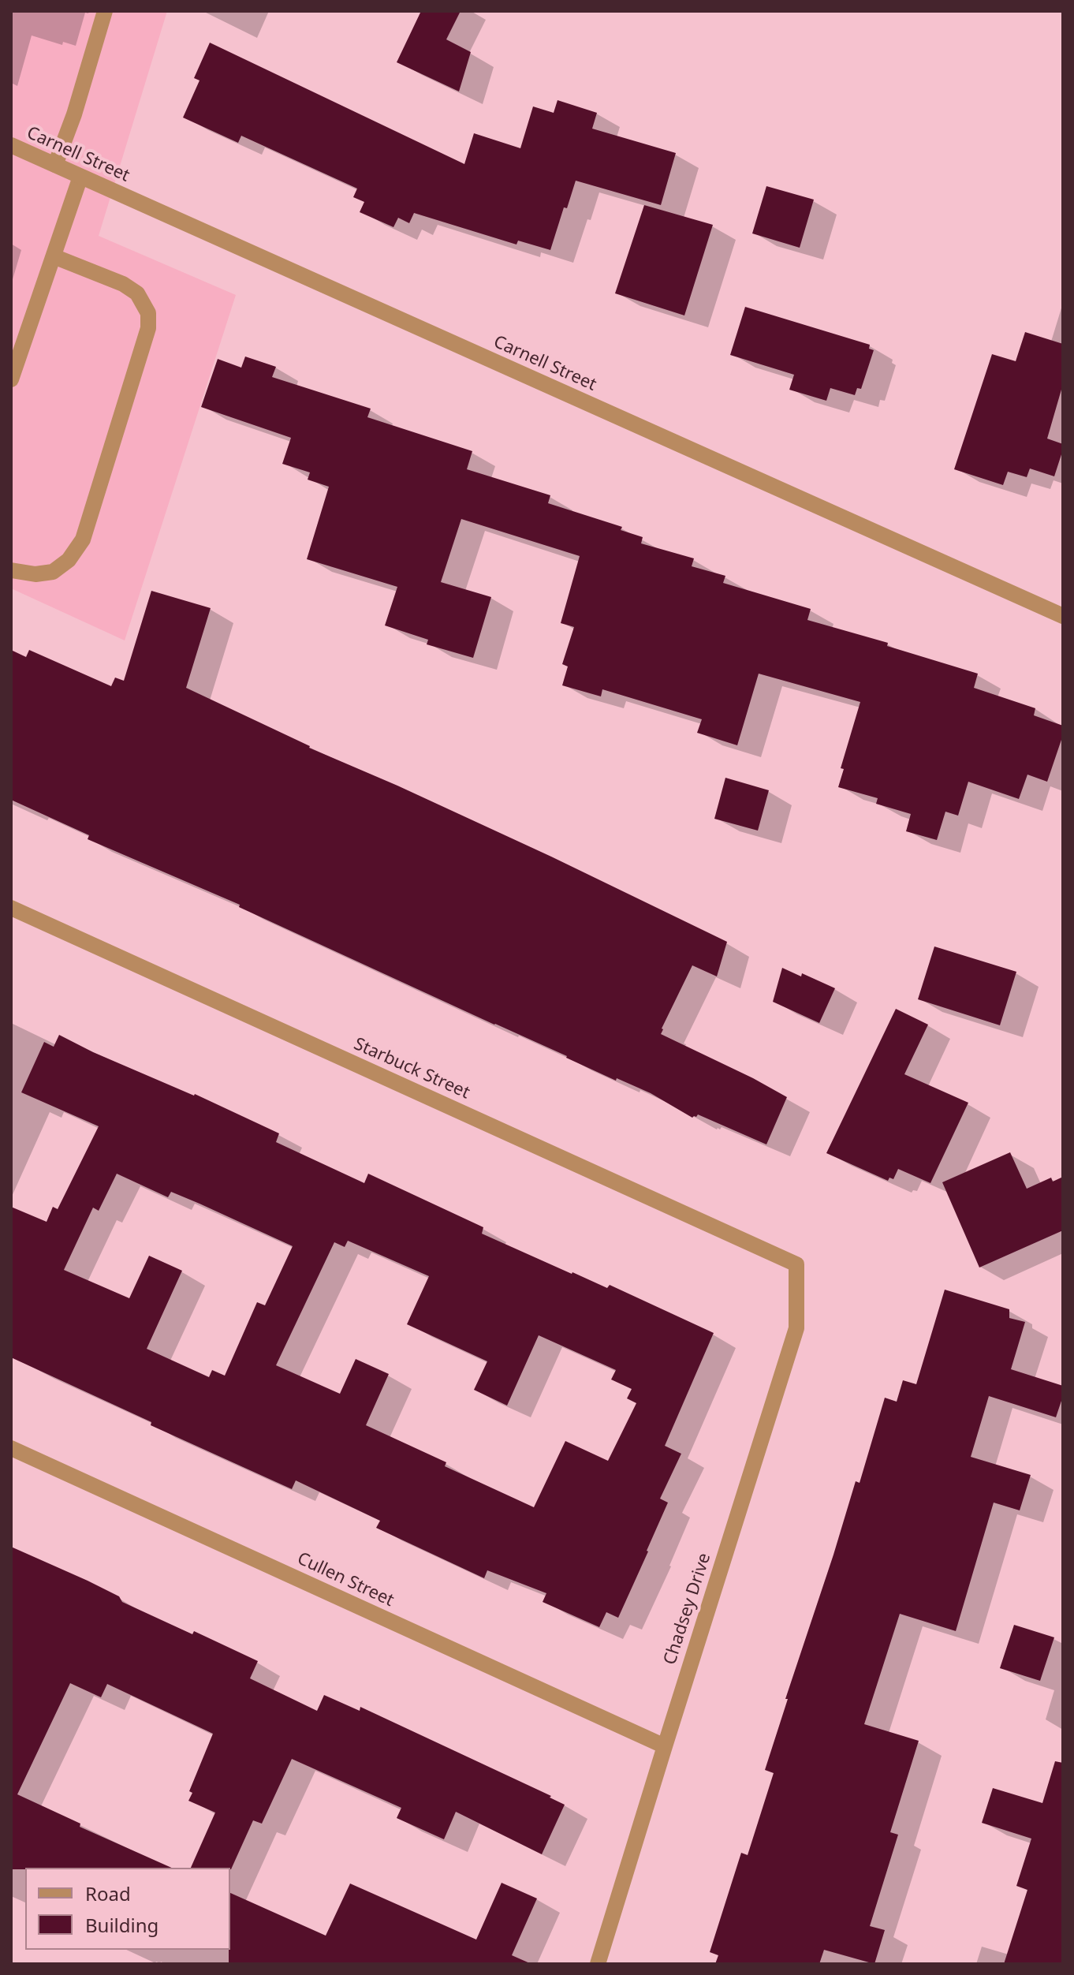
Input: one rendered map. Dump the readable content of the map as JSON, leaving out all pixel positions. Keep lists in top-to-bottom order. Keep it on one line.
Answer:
{"streets":{"street":["Carnell Street","Starbuck Street","Cullen Street","Chadsey Drive"]},"crossings":[["Starbuck Street","Chadsey Drive"],["Cullen Street","Chadsey Drive"]],"legend":["Road","Building"]}
